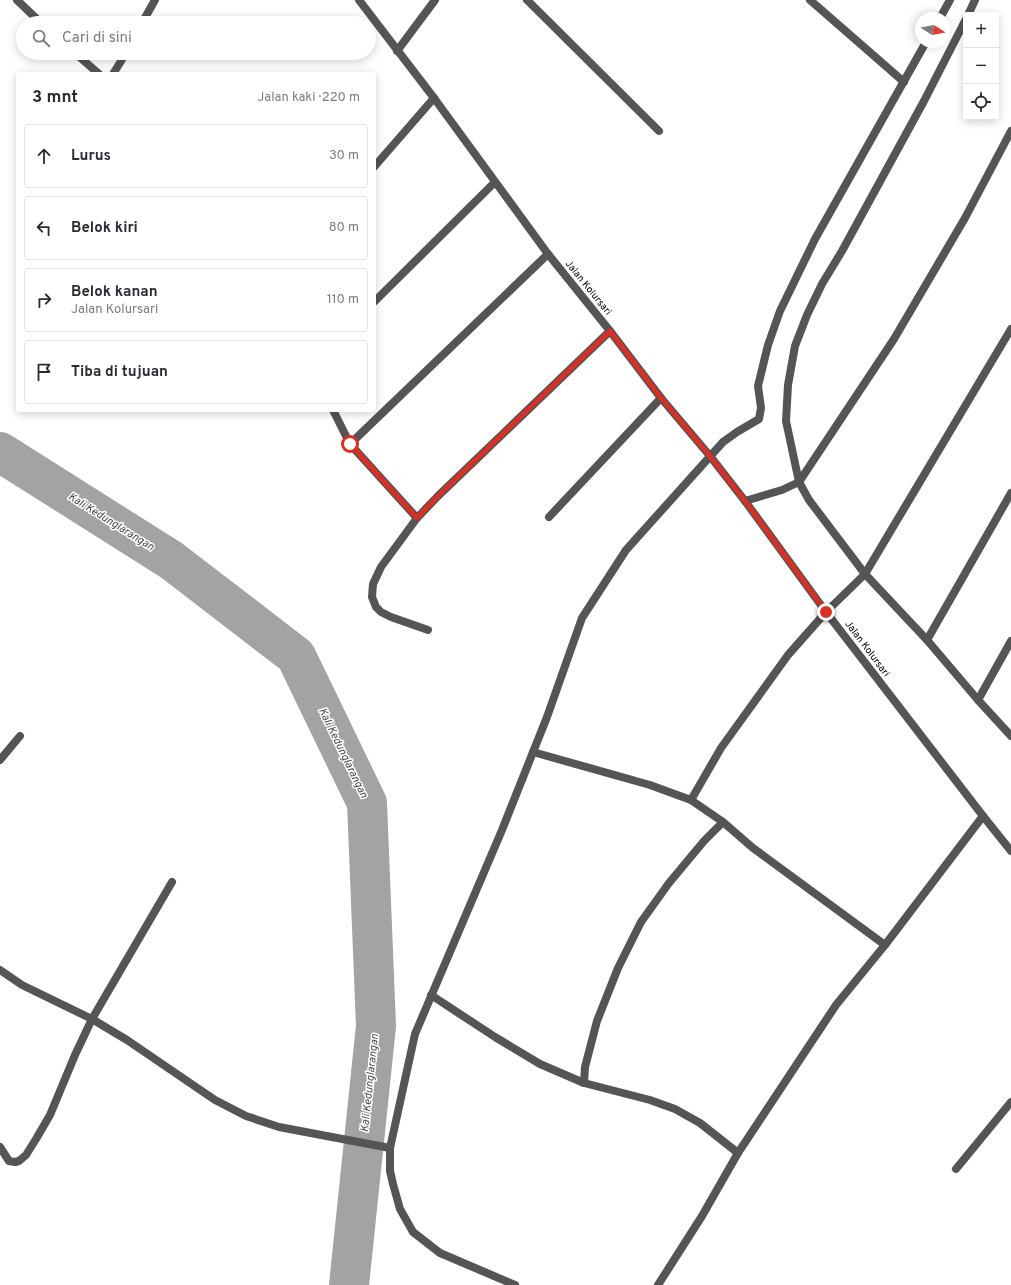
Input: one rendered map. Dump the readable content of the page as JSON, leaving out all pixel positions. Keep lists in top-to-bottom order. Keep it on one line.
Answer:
{"streets":{"street":["Jalan Kolursari"]},"water":["Kali Kedunglarangan"],"north":"right","page":{"map_buttons":["+","−"],"search":"Cari di sini","heading":["3 mnt","Jalan kaki · 220 m"],"list":[["Lurus","30 m"],["Belok kiri","80 m"],["Belok kanan","Jalan Kolursari","110 m"],"Tiba di tujuan"]}}
